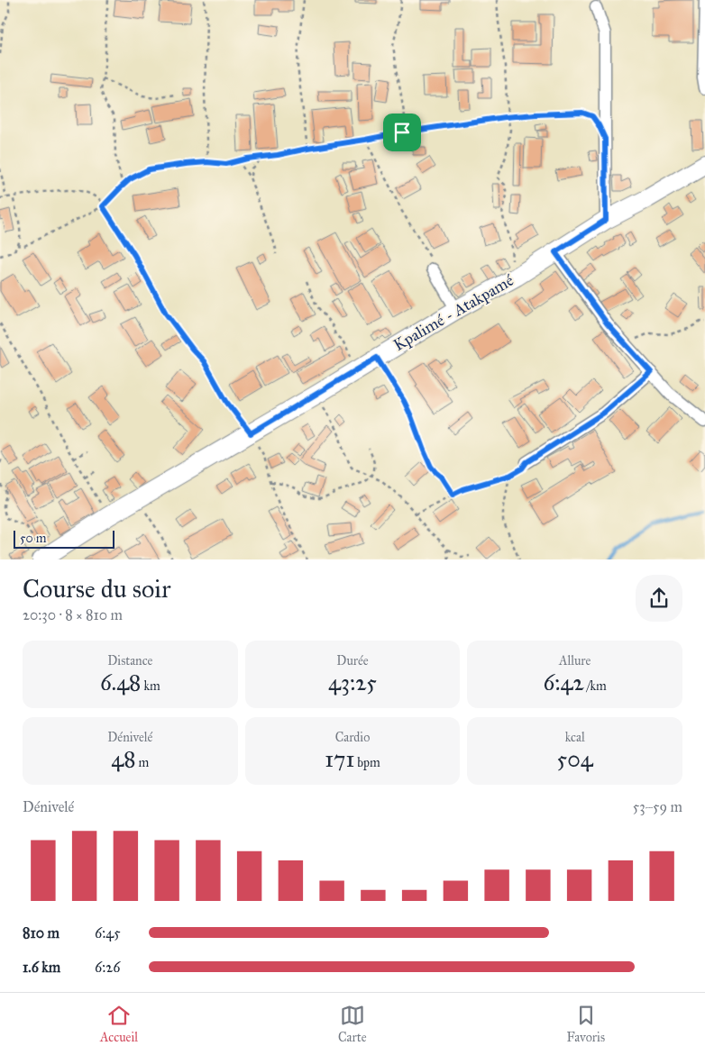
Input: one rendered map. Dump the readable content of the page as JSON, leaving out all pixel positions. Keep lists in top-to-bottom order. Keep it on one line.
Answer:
{"streets":{"main road":["Kpalimé - Atakpamé"]},"scale_bar":"50 m","page":{"scale":"50 m","heading":["Course du soir","20:30 · 8 × 810 m"],"stats":[["Distance","6.48 km"],["Durée","43:25"],["Allure","6:42 /km"],["Dénivelé","48 m"],["Cardio","171 bpm"],["kcal","504"]],"chart":["Dénivelé","53–59 m"],"list":[{"name":"810 m","note":"6:45"},{"name":"1.6 km","note":"6:26"}],"tabs":["Accueil","Carte","Favoris"]}}
